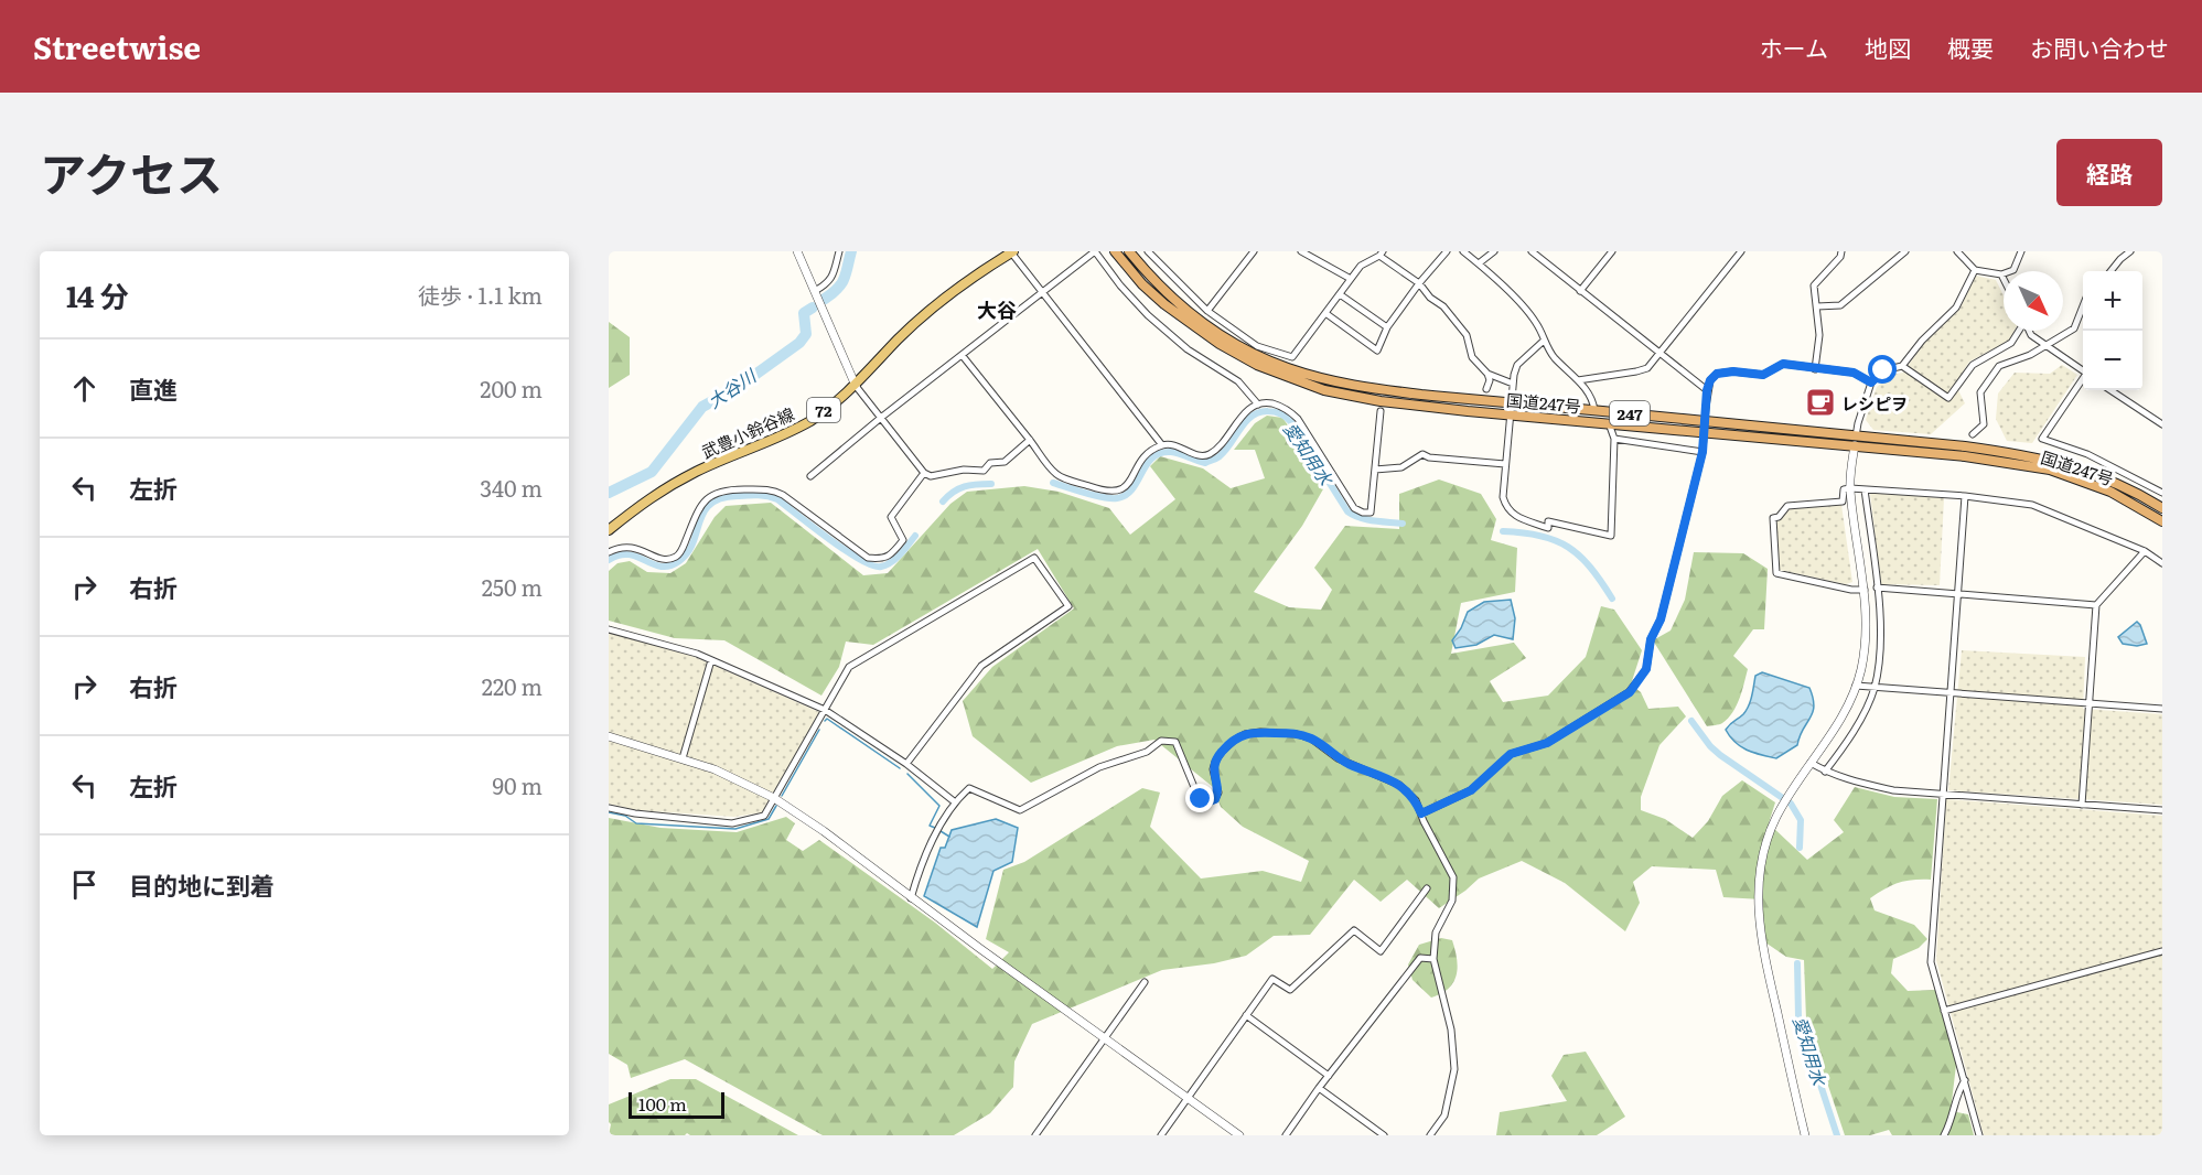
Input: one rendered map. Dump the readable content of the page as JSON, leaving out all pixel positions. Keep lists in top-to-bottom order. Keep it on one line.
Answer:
{"streets":{"highway":["国道247号","247"],"main road":["72","武豊小鈴谷線"]},"districts":["大谷"],"water":["大谷川","愛知用水"],"places":{"cafe":["レシピヲ"]},"scale_bar":"100 m","north":"bottom right","page":{"header":"Streetwise","nav":["ホーム","地図","概要","お問い合わせ"],"title":"アクセス","buttons":"経路","heading":["14 分","徒歩 · 1.1 km"],"map_buttons":["+","−"],"list":[["直進","200 m"],["左折","340 m"],["右折","250 m"],["右折","220 m"],["左折","90 m"],"目的地に到着"],"scale":"100 m"}}
